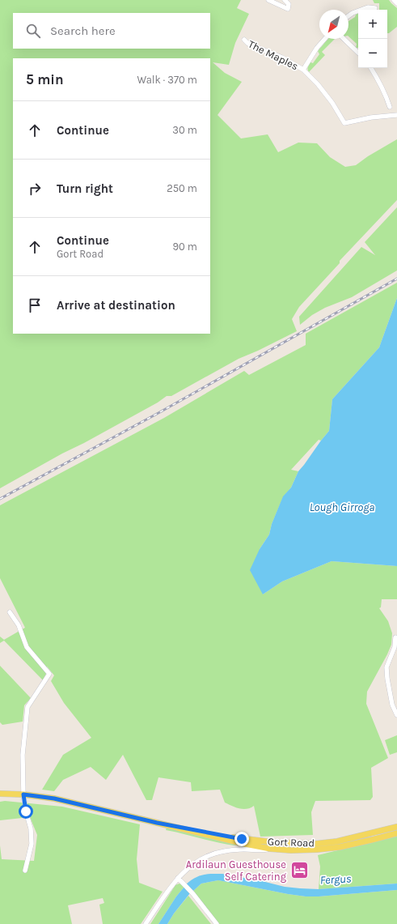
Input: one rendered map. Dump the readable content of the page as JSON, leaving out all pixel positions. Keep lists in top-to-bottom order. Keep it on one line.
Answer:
{"streets":{"main road":["Gort Road"],"street":["The Maples"]},"water":["Lough Girroga","Fergus"],"places":{"hotel":["Ardilaun Guesthouse Self Catering"]},"north":"bottom left","page":{"map_buttons":["+","−"],"search":"Search here","heading":["5 min","Walk · 370 m"],"list":[["Continue","30 m"],["Turn right","250 m"],["Continue","Gort Road","90 m"],"Arrive at destination"]}}
